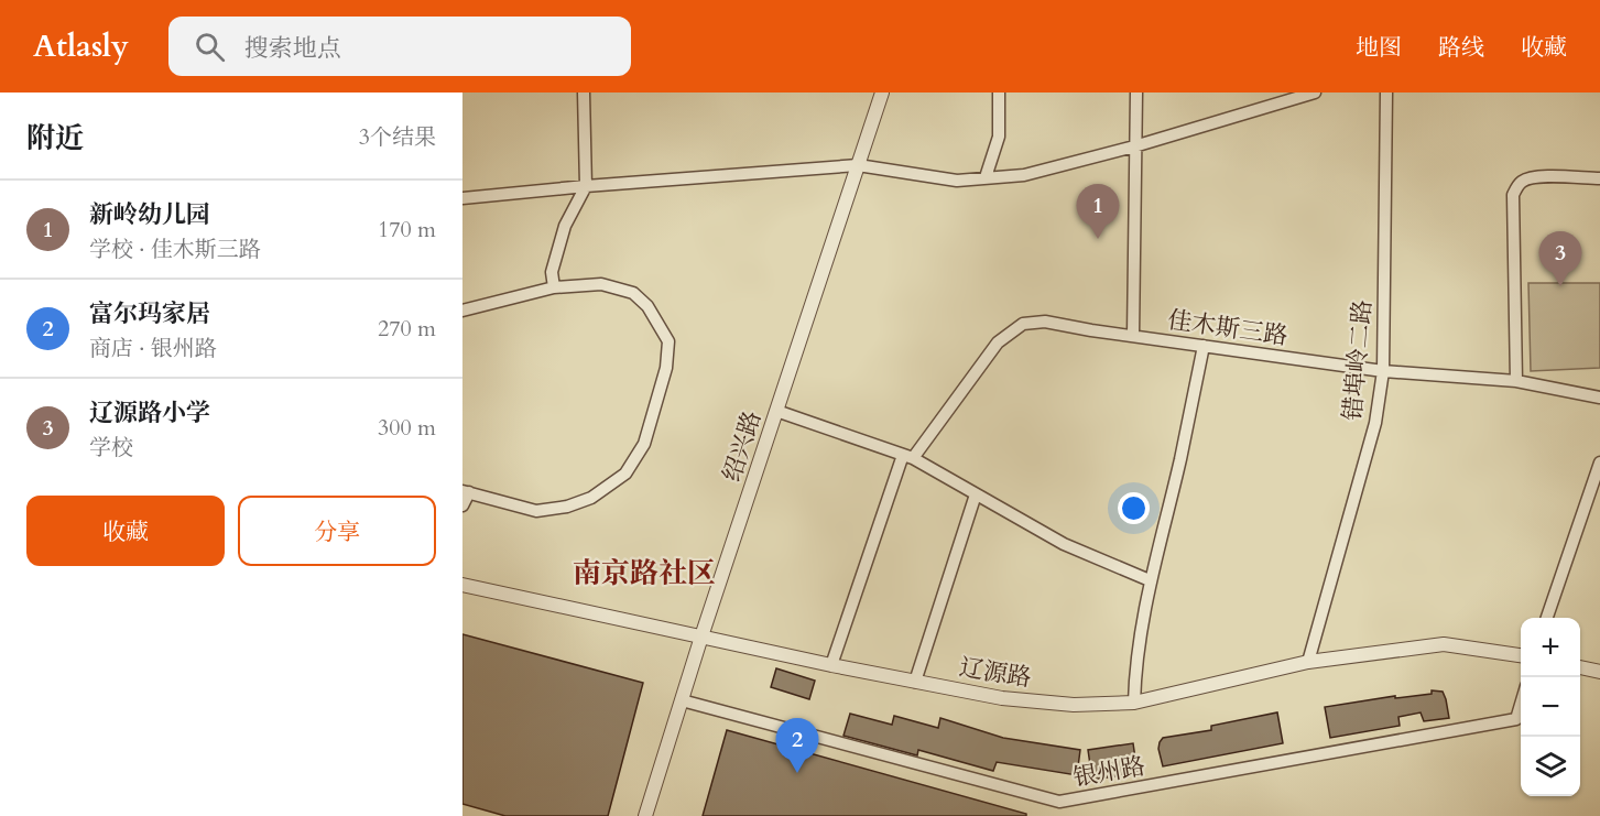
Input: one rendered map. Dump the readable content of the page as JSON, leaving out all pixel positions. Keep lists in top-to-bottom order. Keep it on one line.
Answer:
{"streets":{"street":["佳木斯三路","错埠岭二路","绍兴路","辽源路","银州路"]},"crossings":[["佳木斯三路","错埠岭二路"],["佳木斯三路","辽源路"],["错埠岭二路","辽源路"],["绍兴路","辽源路"],["绍兴路","银州路"]],"districts":["南京路社区"],"page":{"header":"Atlasly","search":"搜索地点","nav":["地图","路线","收藏"],"heading":["附近","3个结果"],"list":[{"mark":"1","name":"新岭幼儿园","note":"学校 · 佳木斯三路","value":"170 m"},{"mark":"2","name":"富尔玛家居","note":"商店 · 银州路","value":"270 m"},{"mark":"3","name":"辽源路小学","note":"学校","value":"300 m"}],"pins":["1","3","2"],"buttons":["收藏","分享"],"map_buttons":["+","−"]}}
